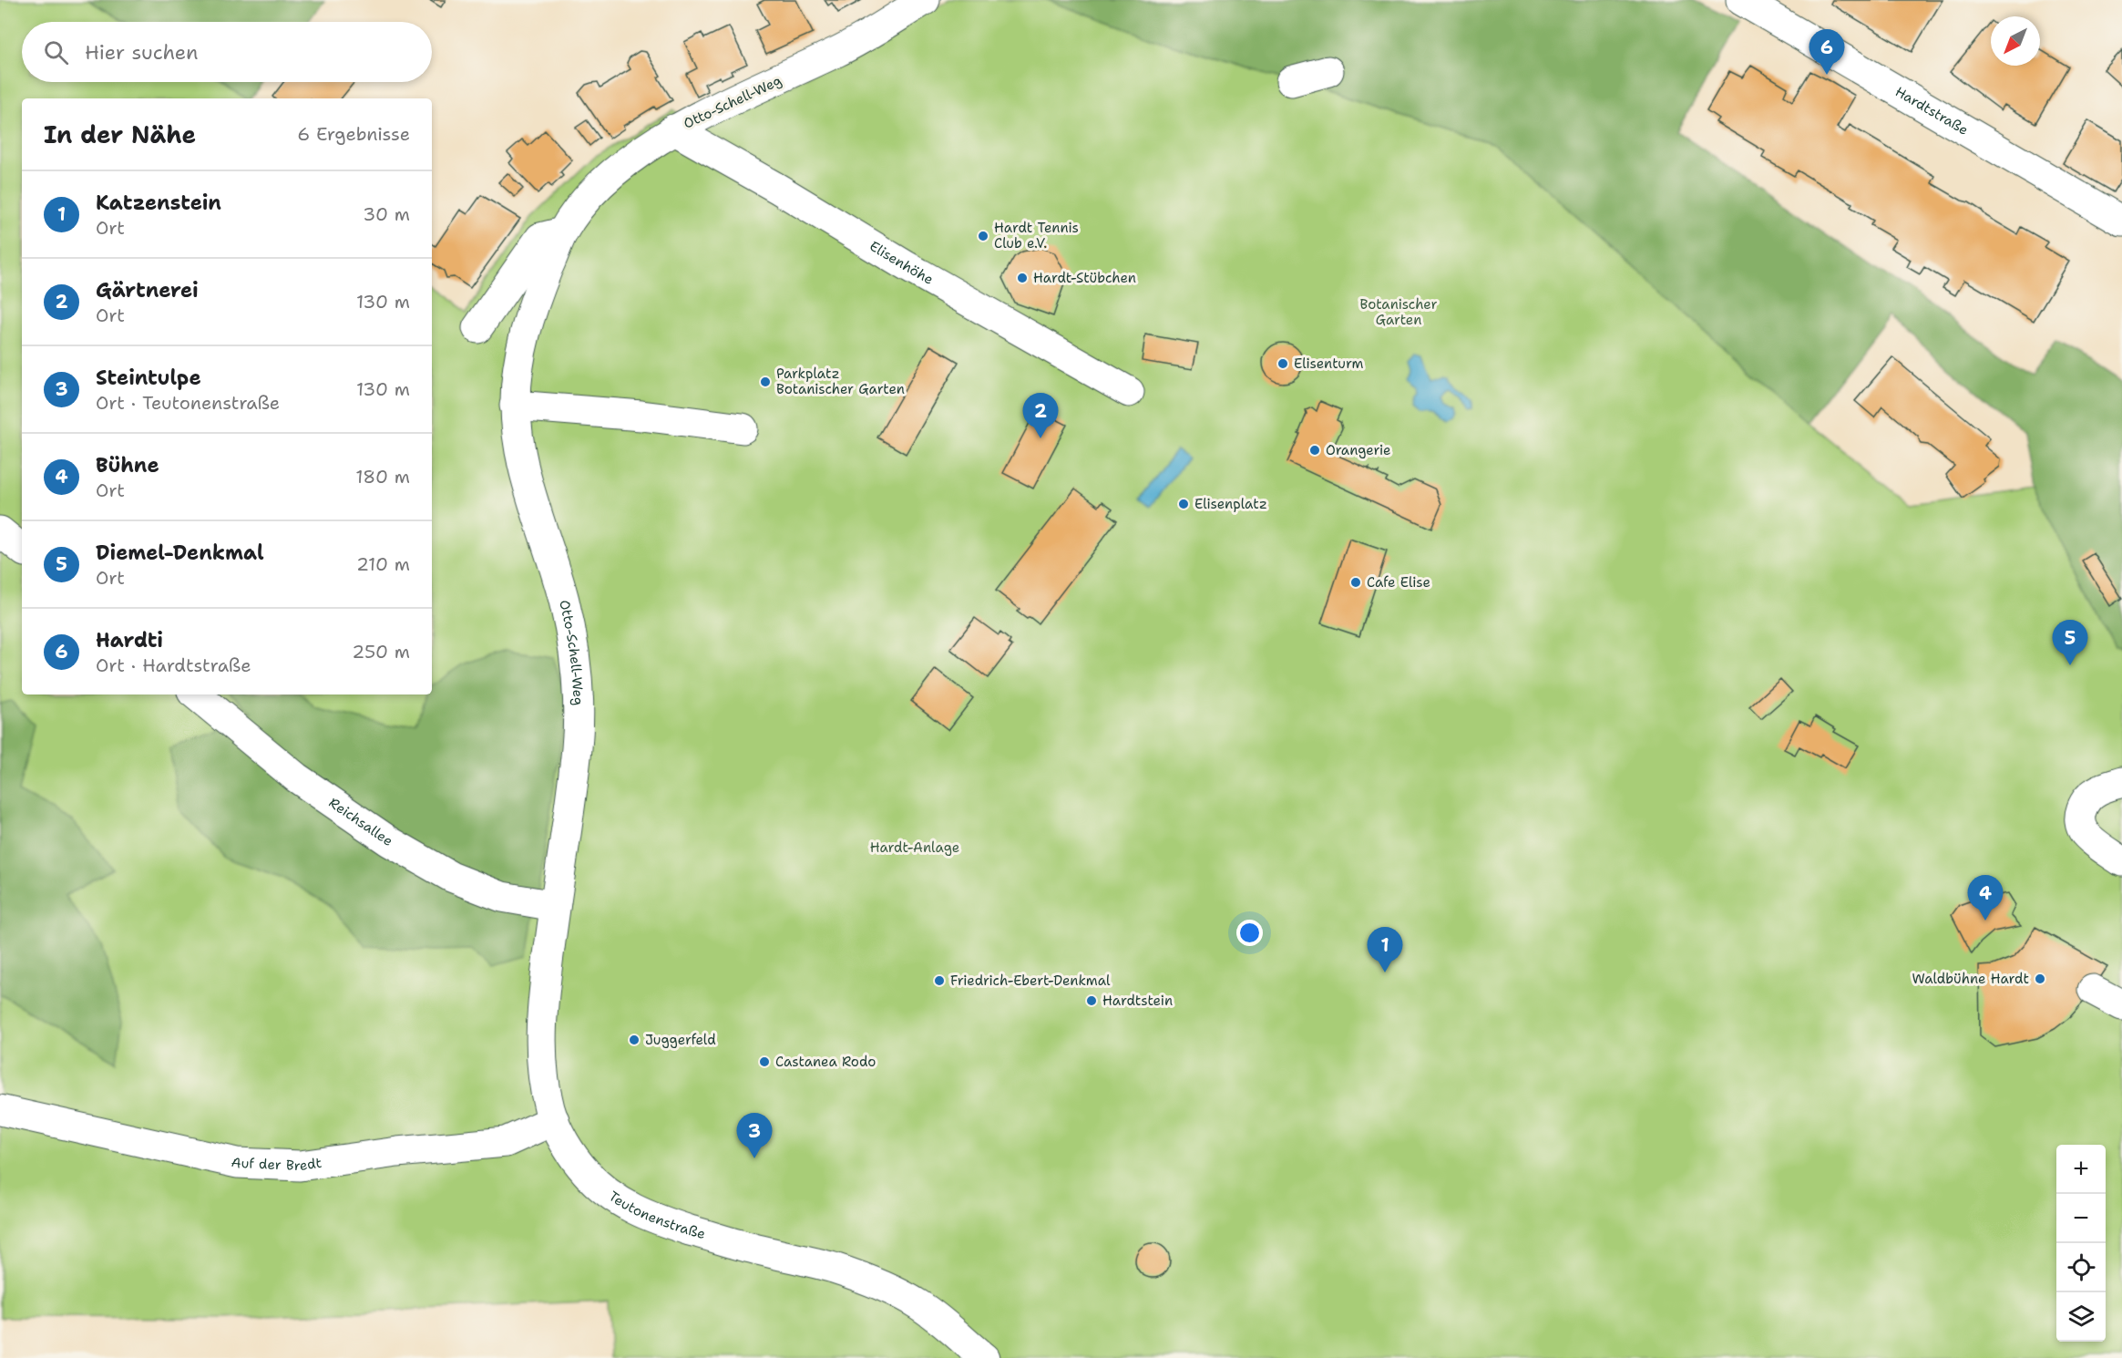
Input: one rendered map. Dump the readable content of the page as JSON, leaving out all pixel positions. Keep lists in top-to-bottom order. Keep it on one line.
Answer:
{"streets":{"street":["Otto-Schell-Weg","Hardtstraße","Elisenhöhe","Reichsallee","Auf der Bredt","Teutonenstraße"]},"crossings":[["Otto-Schell-Weg","Elisenhöhe"],["Otto-Schell-Weg","Reichsallee"],["Otto-Schell-Weg","Teutonenstraße"],["Reichsallee","Teutonenstraße"],["Auf der Bredt","Teutonenstraße"]],"parks":["Botanischer Garten","Hardt-Anlage"],"places":["Hardt Tennis Club e.V.","Hardt-Stübchen","Elisenturm","Parkplatz Botanischer Garten","Orangerie","Elisenplatz","Cafe Elise","Waldbühne Hardt","Friedrich-Ebert-Denkmal","Hardtstein","Juggerfeld","Castanea Rodo"],"north":"bottom left","page":{"search":"Hier suchen","pins":["6","2","5","4","1","3"],"heading":["In der Nähe","6 Ergebnisse"],"list":[{"mark":"1","name":"Katzenstein","note":"Ort","value":"30 m"},{"mark":"2","name":"Gärtnerei","note":"Ort","value":"130 m"},{"mark":"3","name":"Steintulpe","note":"Ort · Teutonenstraße","value":"130 m"},{"mark":"4","name":"Bühne","note":"Ort","value":"180 m"},{"mark":"5","name":"Diemel-Denkmal","note":"Ort","value":"210 m"},{"mark":"6","name":"Hardti","note":"Ort · Hardtstraße","value":"250 m"}],"map_buttons":["+","−"]}}
